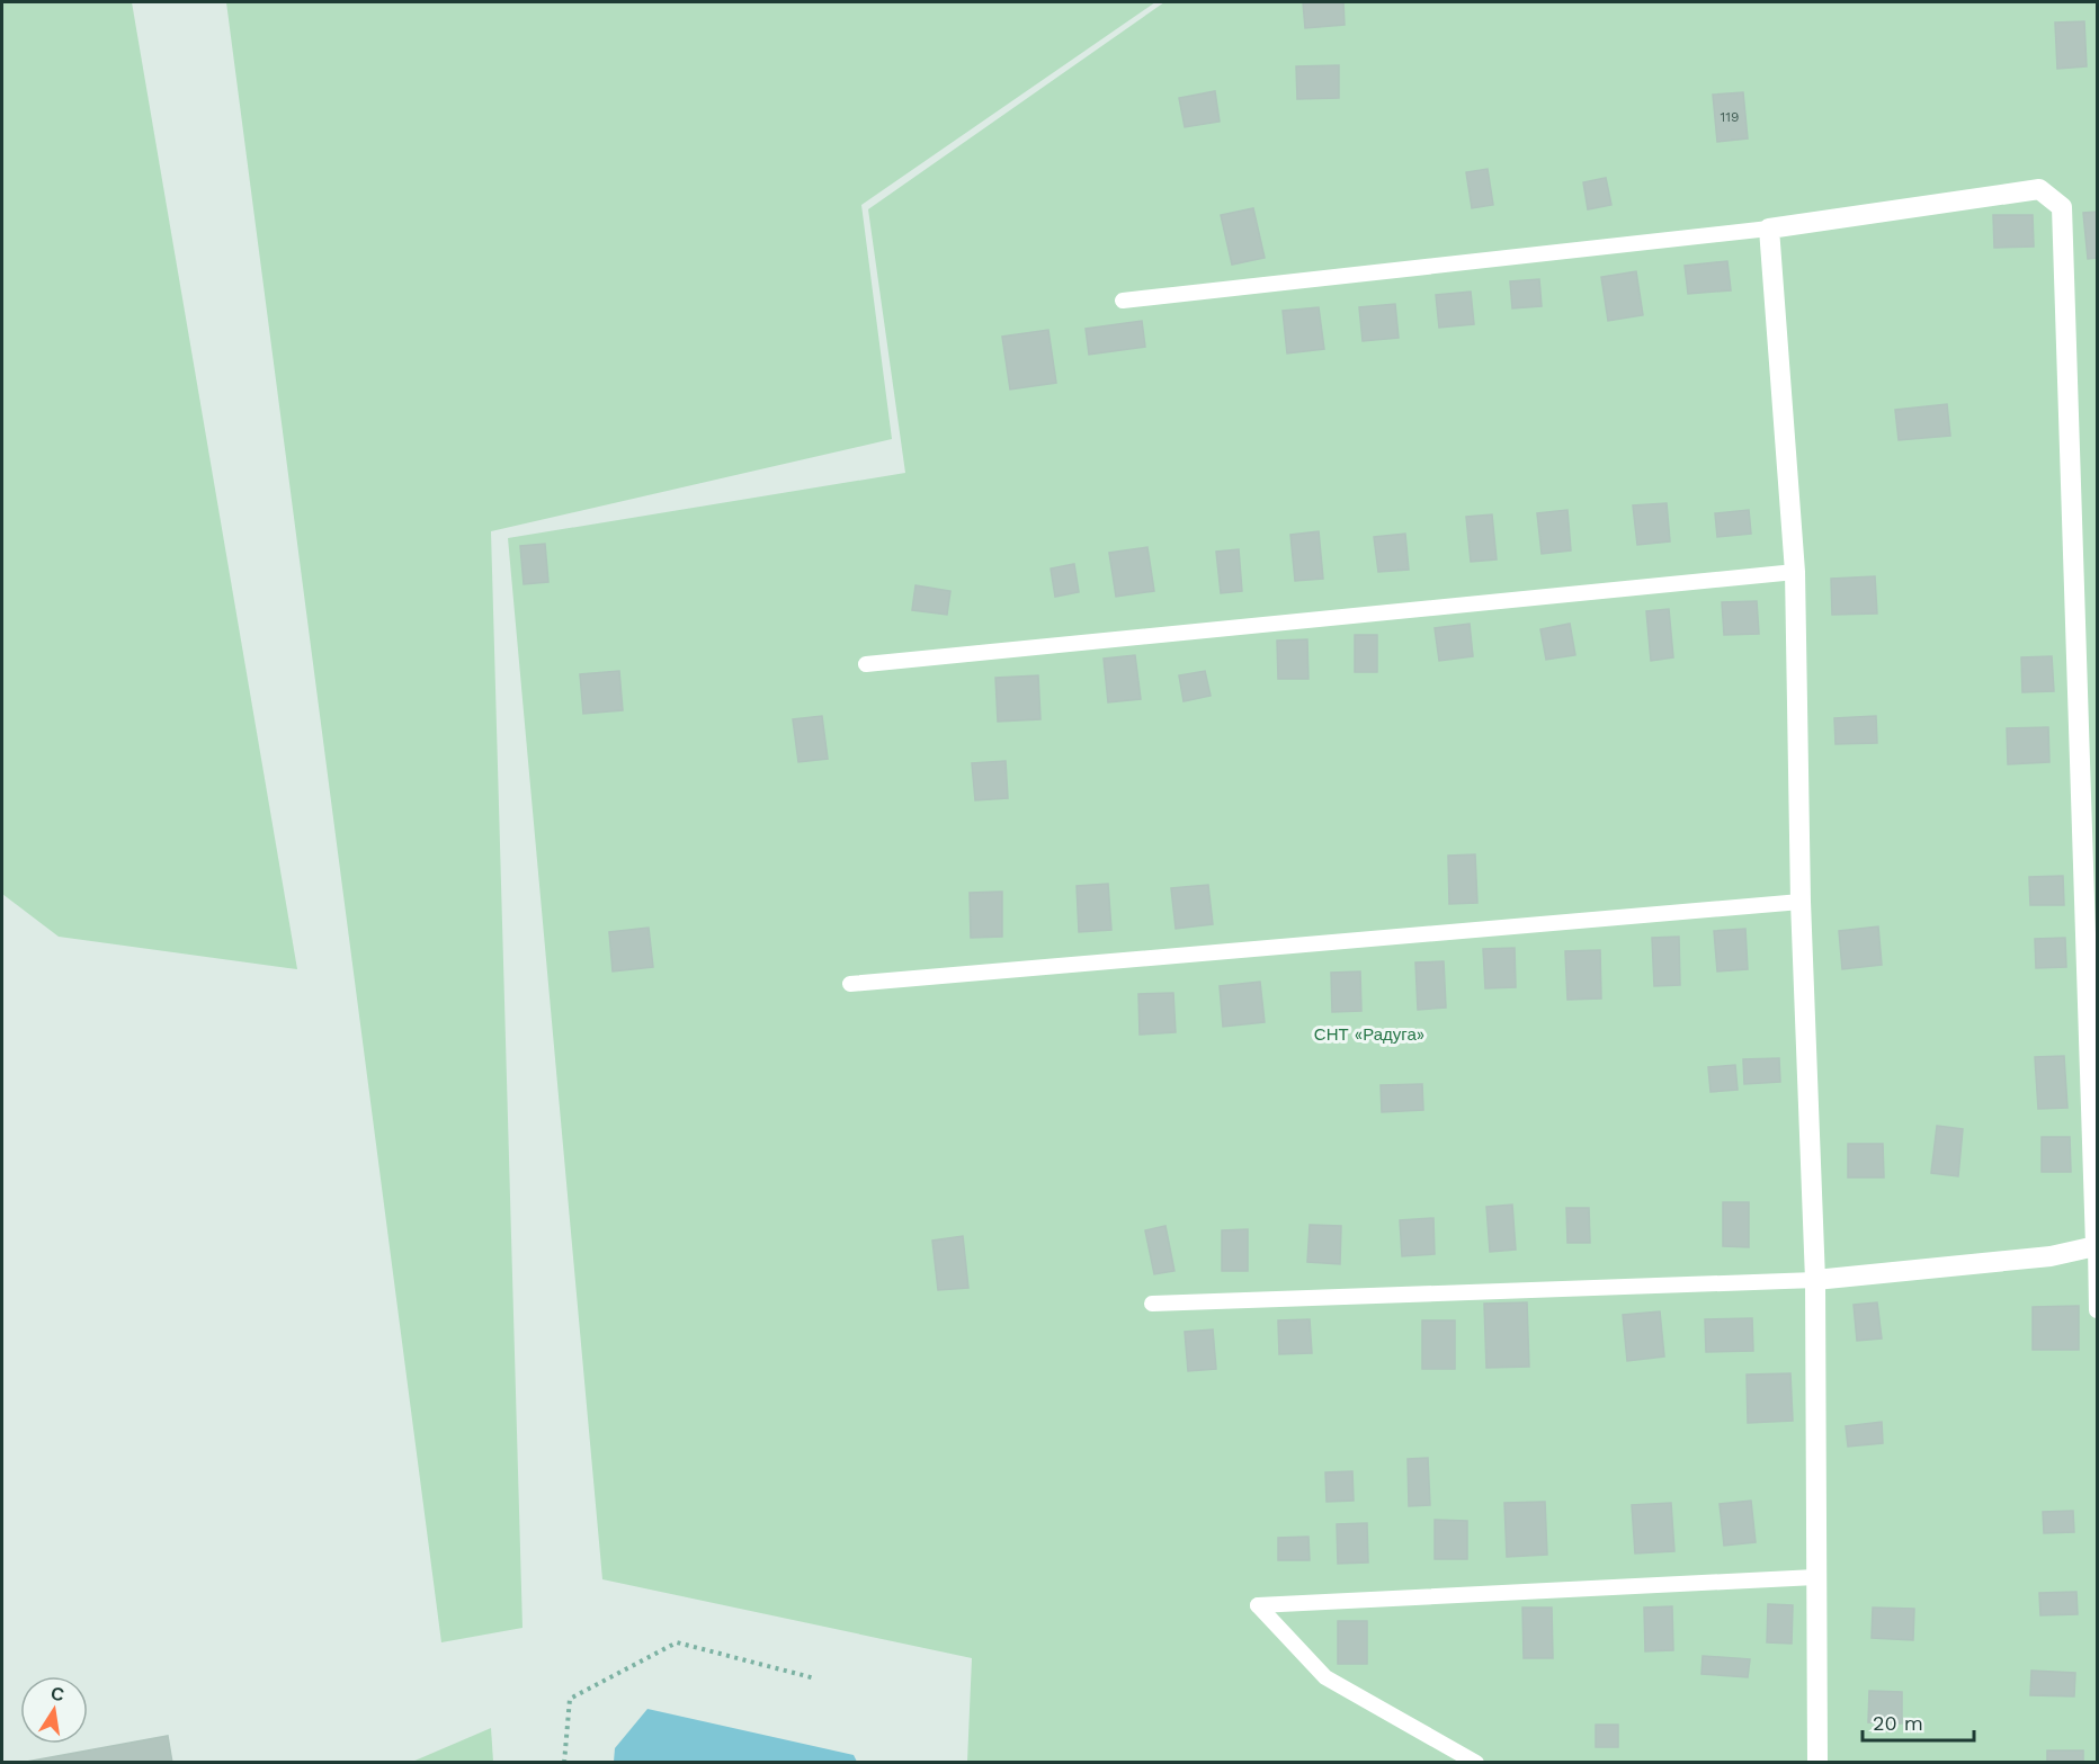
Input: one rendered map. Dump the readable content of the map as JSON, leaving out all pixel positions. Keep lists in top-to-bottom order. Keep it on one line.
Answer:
{"parks":["СНТ «Радуга»"],"house_numbers":["119"],"scale_bar":"20 m","north":"top"}
